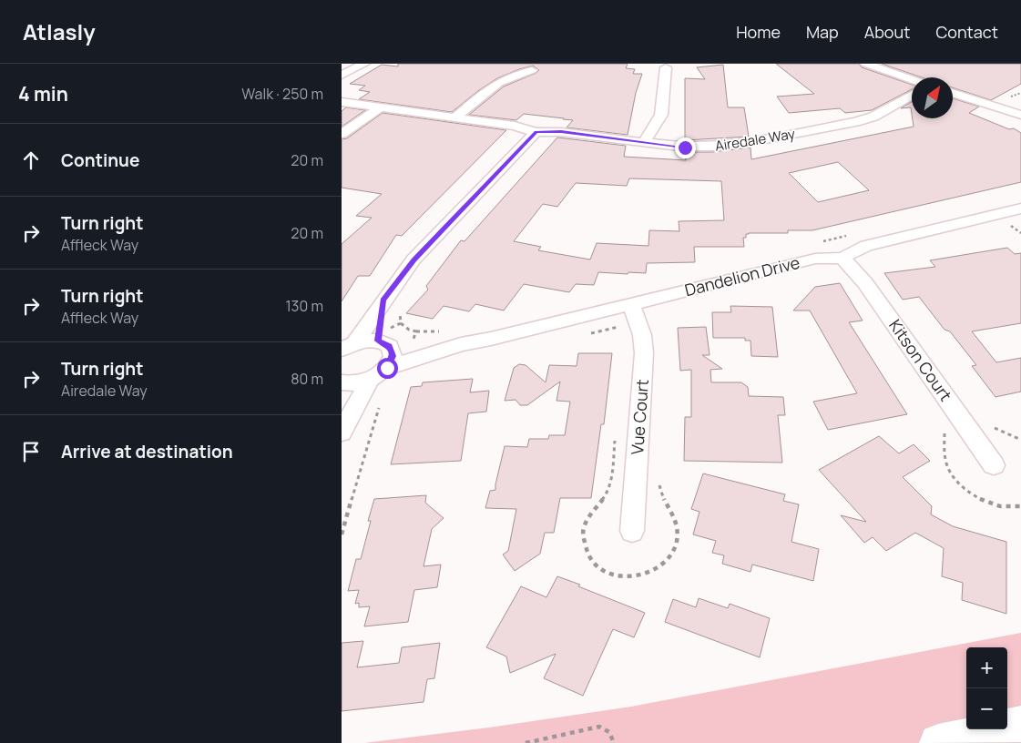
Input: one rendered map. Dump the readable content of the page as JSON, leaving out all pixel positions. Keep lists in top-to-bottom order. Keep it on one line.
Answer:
{"streets":{"street":["Airedale Way","Dandelion Drive","Kitson Court","Vue Court"]},"crossings":[["Dandelion Drive","Kitson Court"],["Dandelion Drive","Vue Court"]],"north":"top right","page":{"header":"Atlasly","nav":["Home","Map","About","Contact"],"heading":["4 min","Walk · 250 m"],"list":[["Continue","20 m"],["Turn right","Affleck Way","20 m"],["Turn right","Affleck Way","130 m"],["Turn right","Airedale Way","80 m"],"Arrive at destination"],"map_buttons":["+","−"]}}
